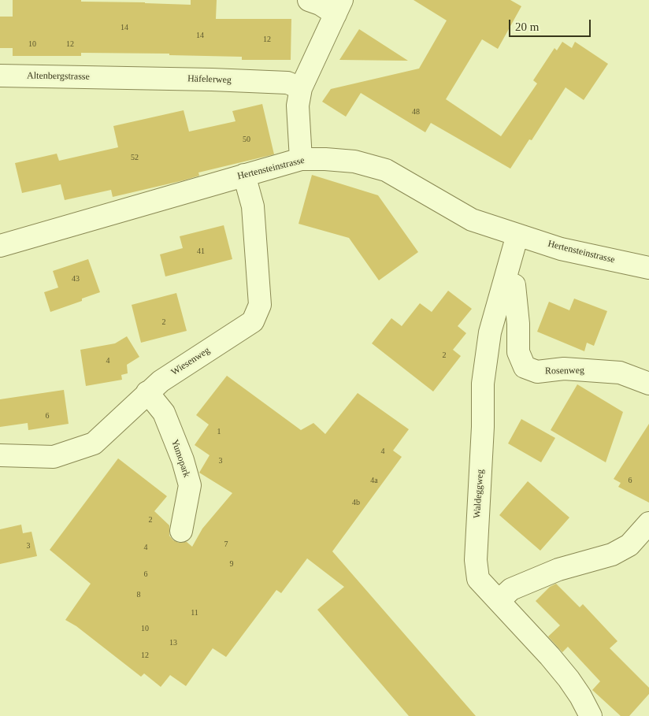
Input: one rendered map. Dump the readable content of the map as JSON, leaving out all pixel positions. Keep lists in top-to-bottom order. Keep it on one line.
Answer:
{"streets":{"street":["Altenbergstrasse","Häfelerweg","Hertensteinstrasse","Wiesenweg","Rosenweg","Yumopark","Waldeggweg"]},"crossings":[["Altenbergstrasse","Häfelerweg"],["Hertensteinstrasse","Wiesenweg"],["Hertensteinstrasse","Waldeggweg"],["Wiesenweg","Yumopark"],["Rosenweg","Waldeggweg"]],"house_numbers":["14","14","12","10","12","48","50","52","41","43","2","2","4","6","1","4","3","4a","6","4b","2","7","3","4","9","6","8","11","10","13","12"],"scale_bar":"20 m"}
